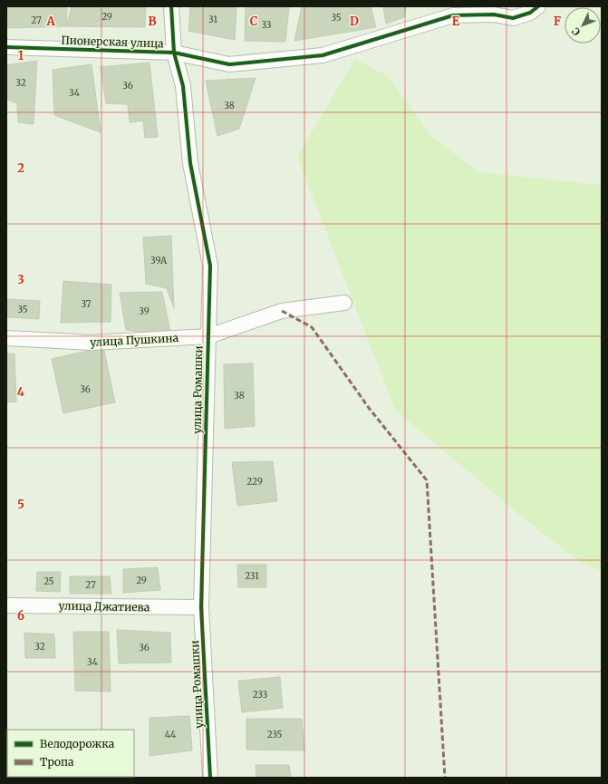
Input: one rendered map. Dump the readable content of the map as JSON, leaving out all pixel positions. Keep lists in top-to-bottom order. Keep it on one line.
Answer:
{"streets":{"street":["Пионерская улица","улица Пушкина","улица Ромашки","улица Джатиева"]},"crossings":[["Пионерская улица","улица Ромашки"],["улица Пушкина","улица Ромашки"],["улица Ромашки","улица Джатиева"]],"house_numbers":["29","35","31","27","33","32","36","34","38","39А","37","35","39","36","38","229","231","29","25","27","32","36","34","233","44","235"],"legend":["Велодорожка","Тропа"],"north":"bottom left","grid":{"columns":["A","B","C","D","E","F"],"rows":["1","2","3","4","5","6"]}}
